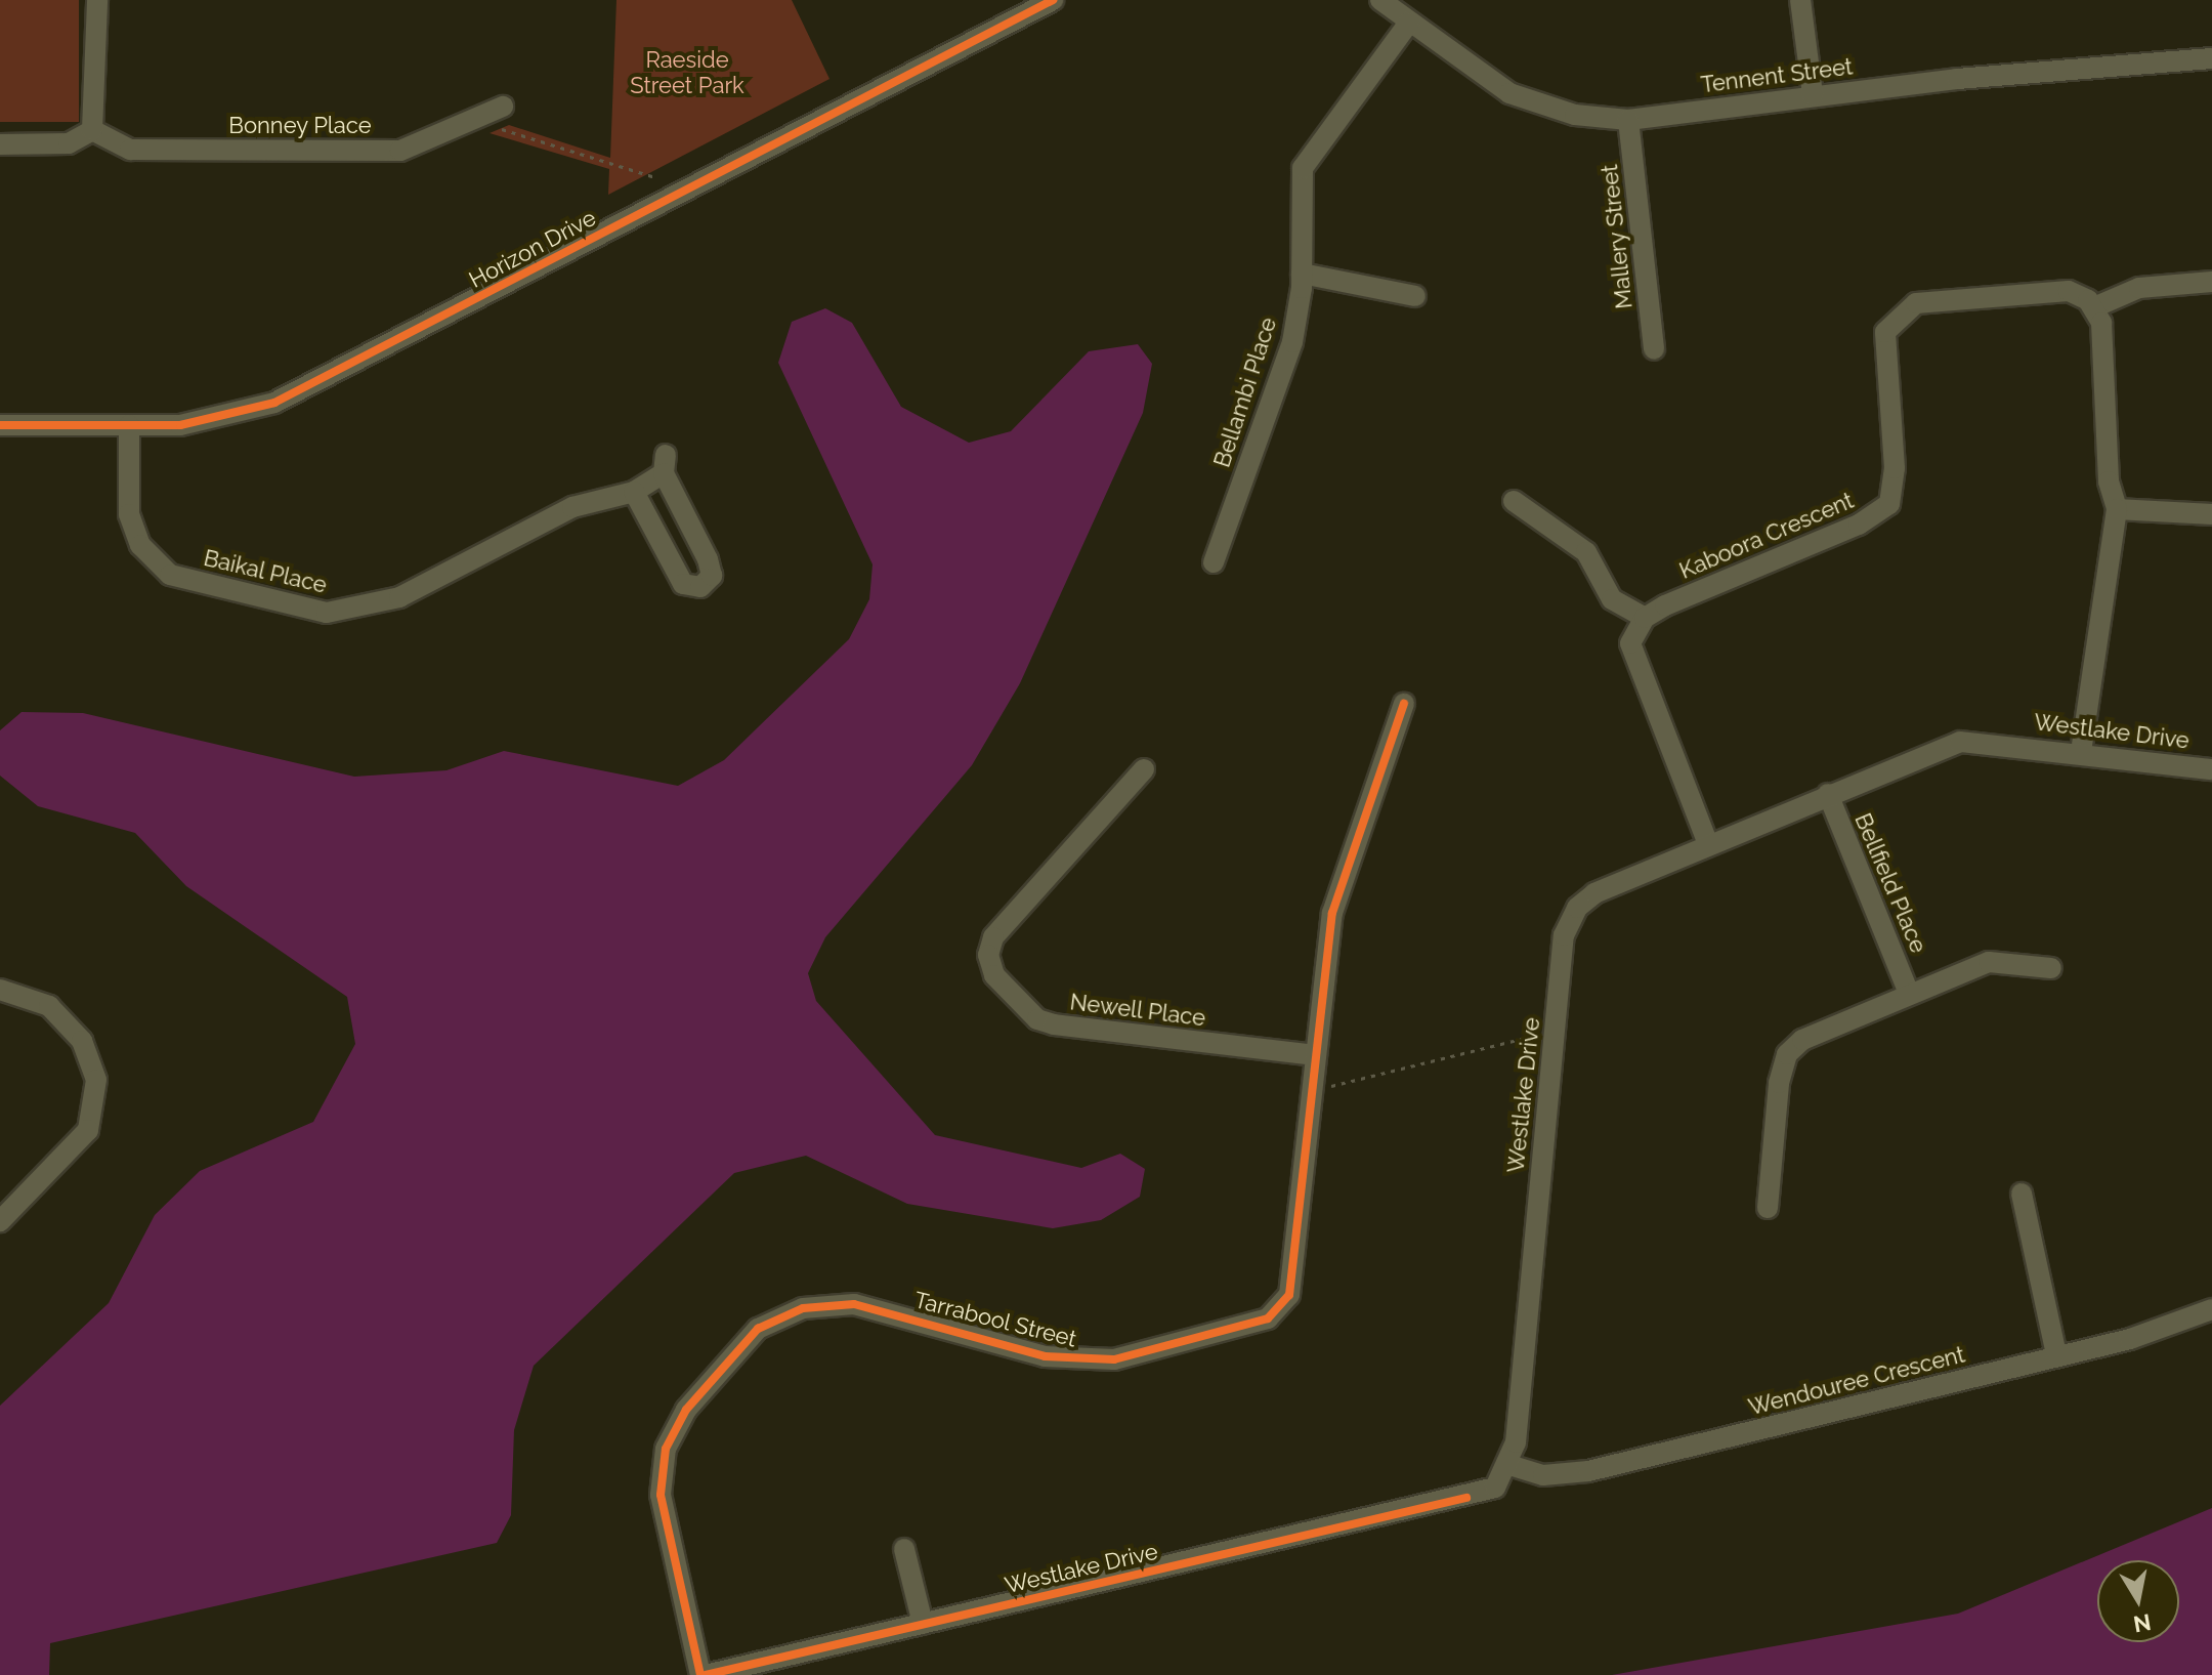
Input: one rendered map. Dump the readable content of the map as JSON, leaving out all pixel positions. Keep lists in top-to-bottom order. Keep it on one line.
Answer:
{"streets":{"street":["Tennent Street","Bonney Place","Mallery Street","Horizon Drive","Bellambi Place","Kaboora Crescent","Baikal Place","Westlake Drive","Bellfield Place","Newell Place","Tarrabool Street","Wendouree Crescent"]},"crossings":[["Tennent Street","Mallery Street"],["Tennent Street","Bellambi Place"],["Horizon Drive","Baikal Place"],["Westlake Drive","Bellfield Place"],["Westlake Drive","Tarrabool Street"],["Westlake Drive","Wendouree Crescent"],["Newell Place","Tarrabool Street"]],"parks":["Raeside Street Park"],"north":"bottom"}
